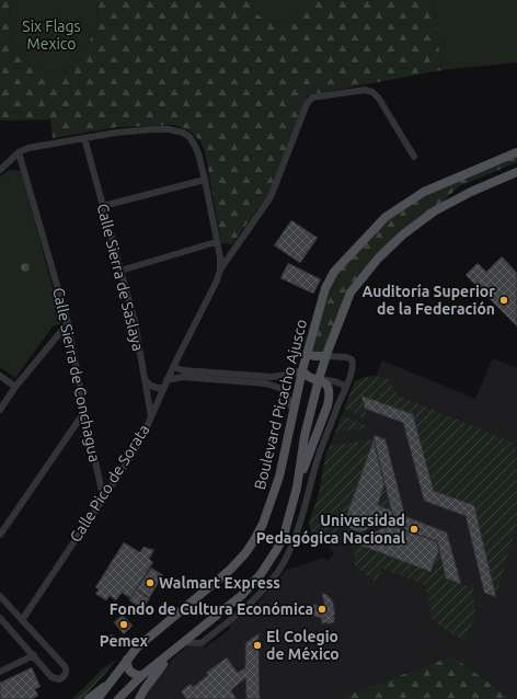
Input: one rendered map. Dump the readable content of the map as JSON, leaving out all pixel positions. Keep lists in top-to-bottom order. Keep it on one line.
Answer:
{"streets":{"main road":["Boulevard Picacho Ajusco"],"street":["Calle Sierra de Saslaya","Calle Sierra de Conchagua","Calle Pico de Sorata"]},"crossings":[["Calle Sierra de Saslaya","Calle Pico de Sorata"],["Calle Sierra de Conchagua","Calle Pico de Sorata"]],"parks":["Six Flags Mexico"],"places":["Auditoría Superior de la Federación","Universidad Pedagógica Nacional","Walmart Express","Fondo de Cultura Económica","Pemex","El Colegio de México"]}
